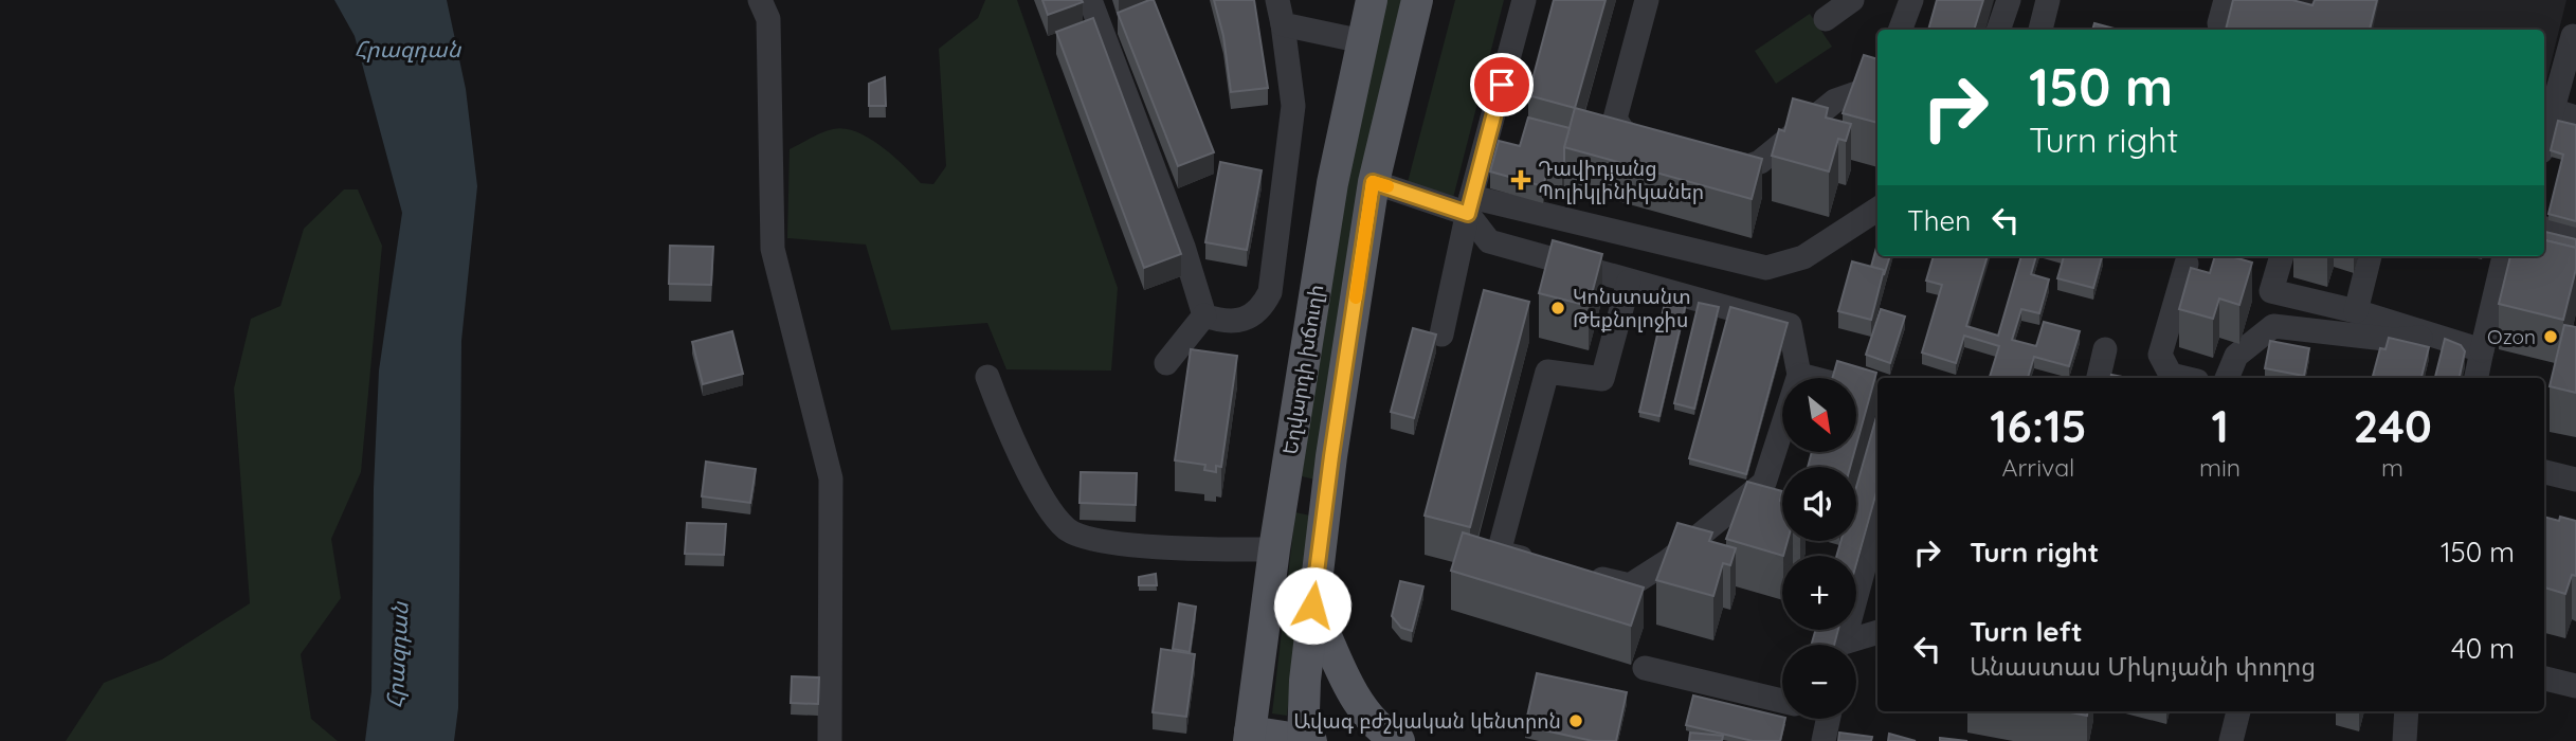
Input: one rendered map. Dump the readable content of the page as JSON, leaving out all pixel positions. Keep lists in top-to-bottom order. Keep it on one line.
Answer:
{"streets":{"main road":["Եղվարդի խճուղի"]},"water":["Հրազդան"],"places":{"health":["Դավիդյանց Պոլիկլինիկաներ"],"other":["Կոնստանտ Թեքնոլոջիս","Ozon","Ավագ բժշկական կենտրոն"]},"north":"bottom right","page":{"turn":["150 m","Turn right"],"then":"Then","map_buttons":["+","−"],"eta":["16:15","Arrival","1","min","240","m"],"list":[{"name":"Turn right","value":"150 m"},{"name":"Turn left","note":"Անաստաս Միկոյանի փողոց","value":"40 m"}]}}
